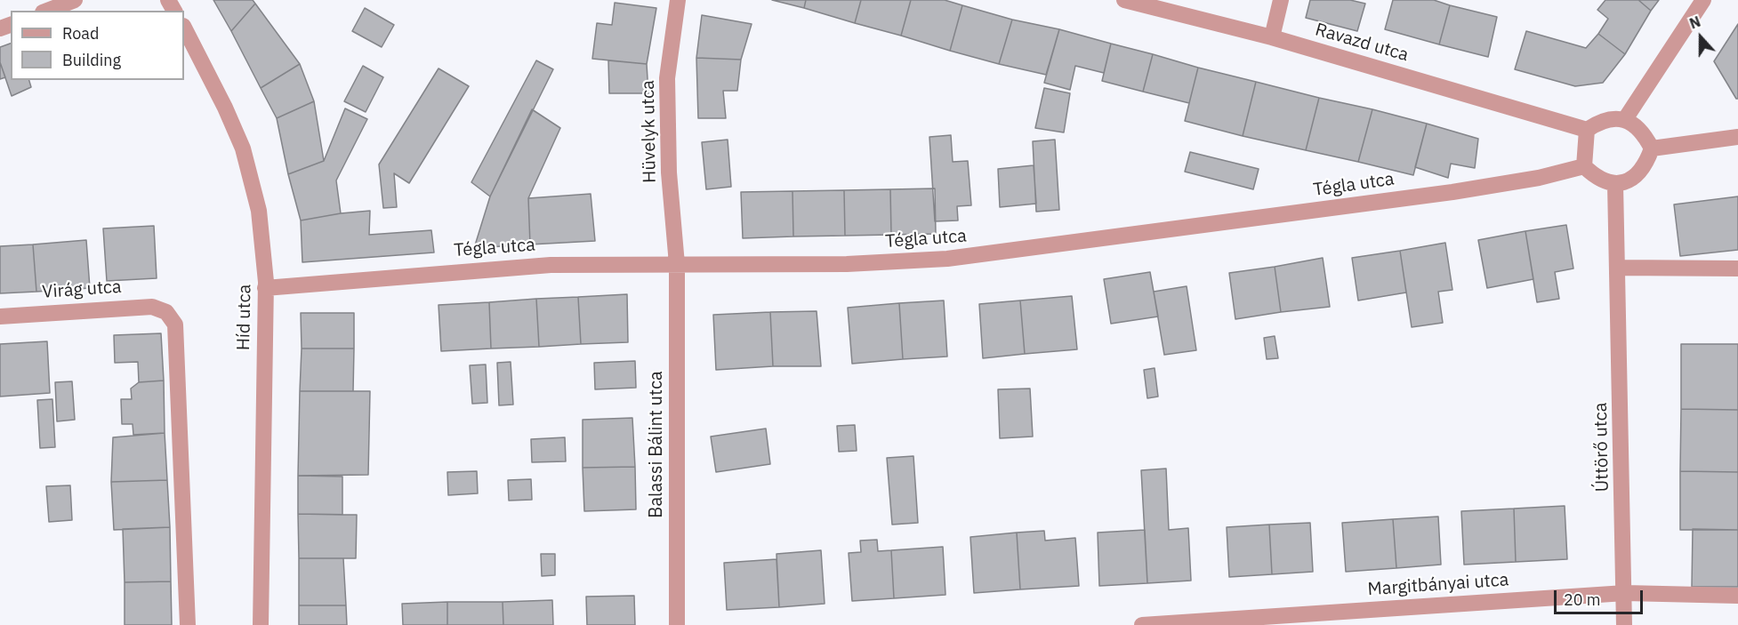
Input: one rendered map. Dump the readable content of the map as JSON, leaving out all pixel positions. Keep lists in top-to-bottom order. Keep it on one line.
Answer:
{"streets":{"street":["Ravazd utca","Hüvelyk utca","Tégla utca","Virág utca","Híd utca","Balassi Bálint utca","Úttörő utca","Margitbányai utca"]},"crossings":[["Ravazd utca","Tégla utca"],["Ravazd utca","Úttörő utca"],["Hüvelyk utca","Tégla utca"],["Hüvelyk utca","Balassi Bálint utca"],["Tégla utca","Híd utca"],["Tégla utca","Balassi Bálint utca"],["Tégla utca","Úttörő utca"],["Úttörő utca","Margitbányai utca"]],"legend":["Road","Building"],"scale_bar":"20 m","north":"top"}
